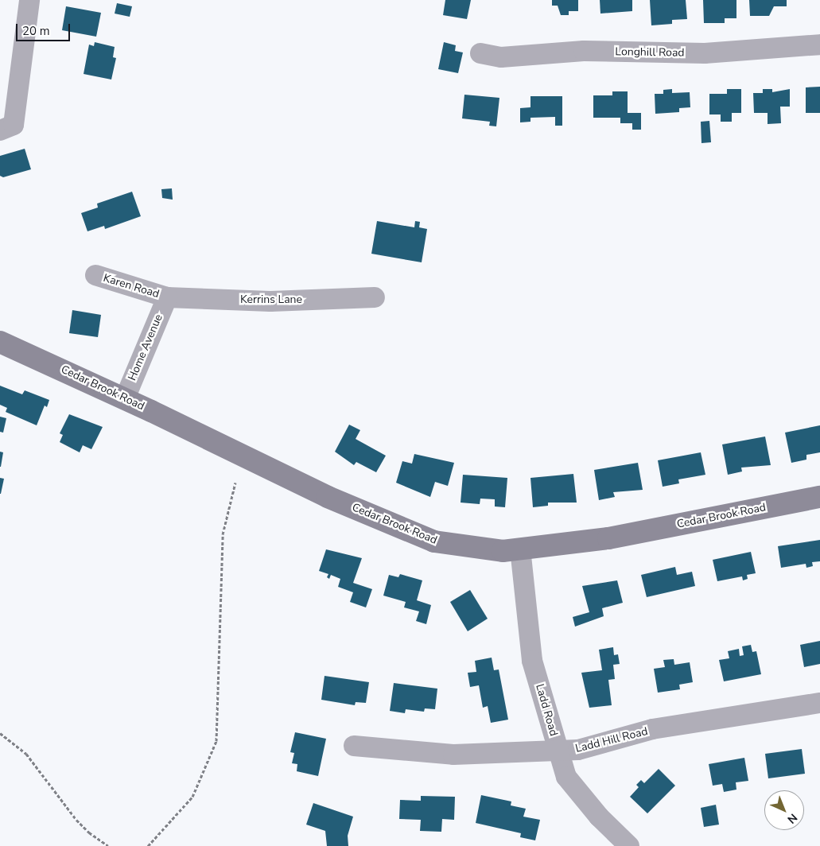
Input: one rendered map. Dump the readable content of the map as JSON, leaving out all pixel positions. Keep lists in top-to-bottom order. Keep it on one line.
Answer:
{"streets":{"street":["Longhill Road","Karen Road","Kerrins Lane","Home Avenue","Cedar Brook Road","Ladd Road","Ladd Hill Road"]},"crossings":[["Karen Road","Kerrins Lane"],["Karen Road","Home Avenue"],["Kerrins Lane","Home Avenue"],["Home Avenue","Cedar Brook Road"],["Cedar Brook Road","Ladd Road"],["Ladd Road","Ladd Hill Road"]],"scale_bar":"20 m","north":"bottom right"}
